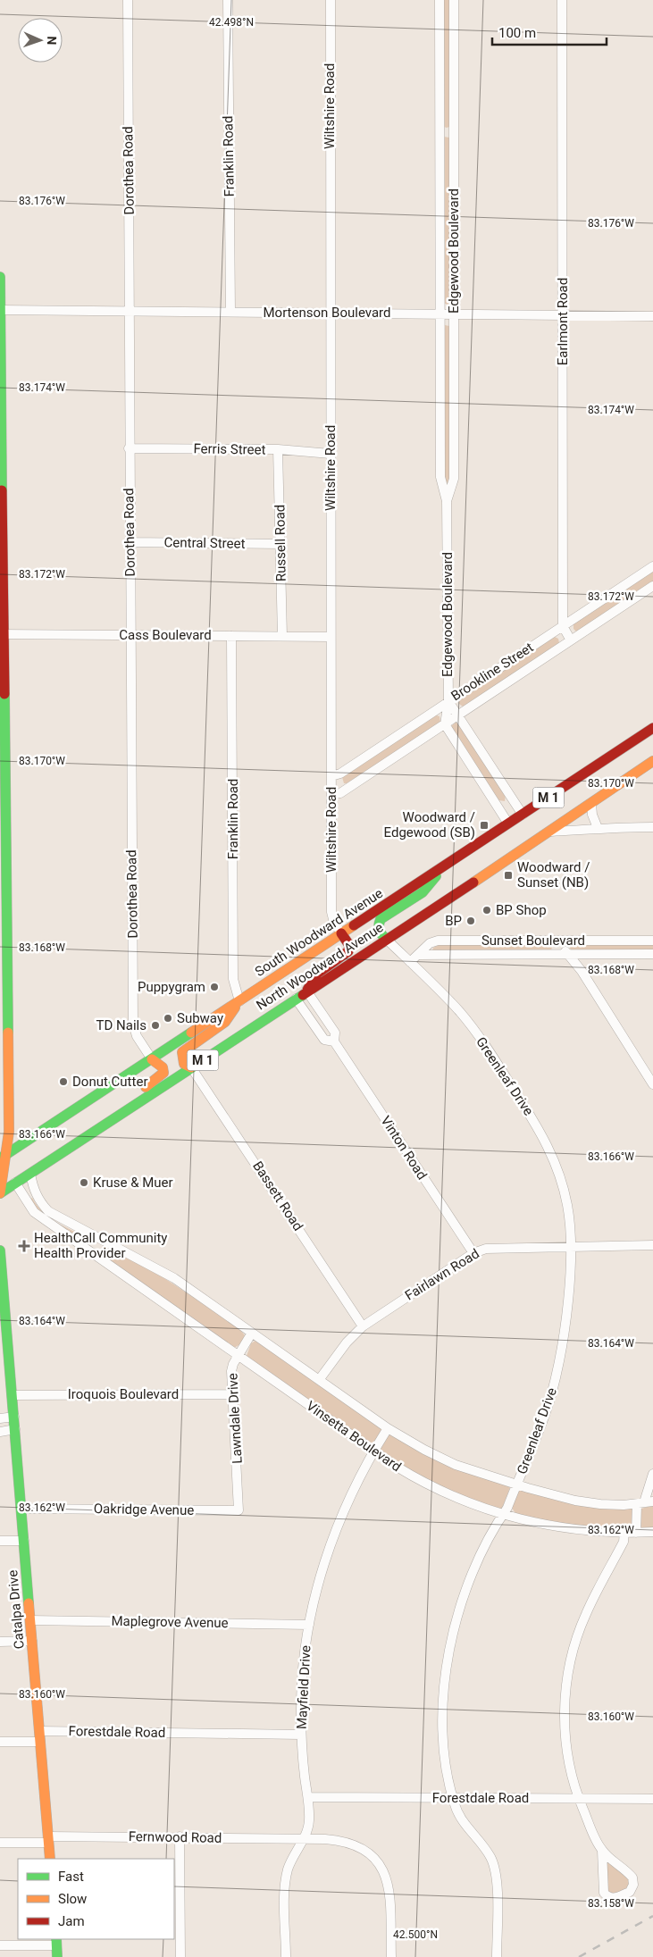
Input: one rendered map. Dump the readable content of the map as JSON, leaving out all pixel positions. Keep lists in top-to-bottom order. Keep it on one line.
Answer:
{"streets":{"main road":["M 1","South Woodward Avenue","North Woodward Avenue","Catalpa Drive"],"street":["Wiltshire Road","Franklin Road","Dorothea Road","Edgewood Boulevard","Mortenson Boulevard","Earlmont Road","Ferris Street","Central Street","Russell Road","Cass Boulevard","Brookline Street","Sunset Boulevard","Greenleaf Drive","Vinton Road","Bassett Road","Fairlawn Road","Iroquois Boulevard","Lawndale Drive","Vinsetta Boulevard","Oakridge Avenue","Maplegrove Avenue","Mayfield Drive","Forestdale Road","Fernwood Road"]},"crossings":[["Wiltshire Road","Mortenson Boulevard"],["Wiltshire Road","Ferris Street"],["Wiltshire Road","Cass Boulevard"],["Wiltshire Road","Brookline Street"],["Wiltshire Road","South Woodward Avenue"],["Franklin Road","Mortenson Boulevard"],["Franklin Road","Cass Boulevard"],["Franklin Road","South Woodward Avenue"],["Dorothea Road","Mortenson Boulevard"],["Dorothea Road","Ferris Street"],["Dorothea Road","Central Street"],["Dorothea Road","Cass Boulevard"],["Dorothea Road","South Woodward Avenue"],["Edgewood Boulevard","Mortenson Boulevard"],["Edgewood Boulevard","Brookline Street"],["Mortenson Boulevard","Earlmont Road"],["Earlmont Road","Brookline Street"],["Ferris Street","Russell Road"],["Central Street","Russell Road"],["Russell Road","Cass Boulevard"],["Sunset Boulevard","Greenleaf Drive"],["North Woodward Avenue","Greenleaf Drive"],["North Woodward Avenue","Vinton Road"],["North Woodward Avenue","Bassett Road"],["North Woodward Avenue","Vinsetta Boulevard"],["Greenleaf Drive","Fairlawn Road"],["Greenleaf Drive","Vinsetta Boulevard"],["Greenleaf Drive","Forestdale Road"],["Vinton Road","Fairlawn Road"],["Bassett Road","Fairlawn Road"],["Fairlawn Road","Vinsetta Boulevard"],["Iroquois Boulevard","Lawndale Drive"],["Iroquois Boulevard","Catalpa Drive"],["Lawndale Drive","Vinsetta Boulevard"],["Lawndale Drive","Oakridge Avenue"],["Vinsetta Boulevard","Mayfield Drive"],["Oakridge Avenue","Catalpa Drive"],["Catalpa Drive","Maplegrove Avenue"],["Catalpa Drive","Forestdale Road"],["Catalpa Drive","Fernwood Road"],["Maplegrove Avenue","Mayfield Drive"],["Mayfield Drive","Forestdale Road"],["Mayfield Drive","Fernwood Road"]],"places":{"transit":["Woodward / Edgewood (SB)","Woodward / Sunset (NB)"],"other":["BP Shop","BP","Puppygram","Subway","TD Nails","Donut Cutter","Kruse & Muer"],"health":["HealthCall Community Health Provider"]},"legend":["Fast","Slow","Jam"],"scale_bar":"100 m","north":"right","coordinates":["42.498°N","83.176°W","83.174°W","83.172°W","83.170°W","83.168°W","83.166°W","83.164°W","83.162°W","83.160°W","83.158°W","42.500°N"]}
